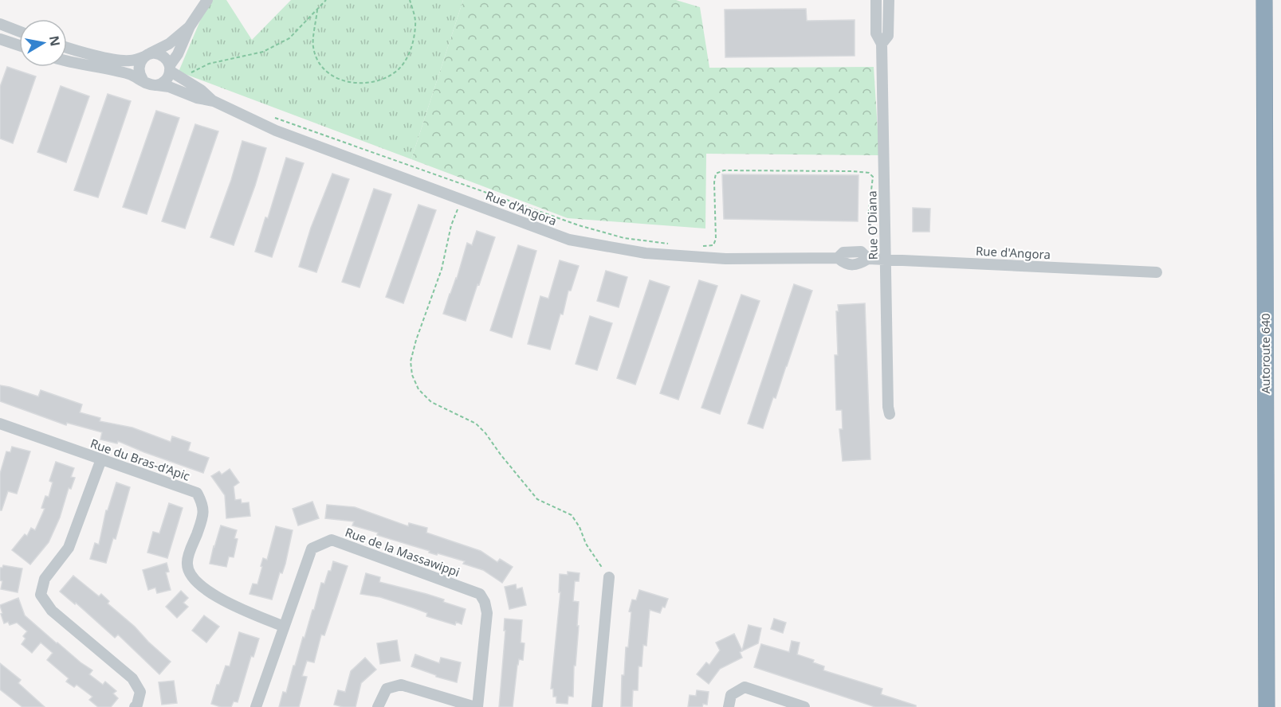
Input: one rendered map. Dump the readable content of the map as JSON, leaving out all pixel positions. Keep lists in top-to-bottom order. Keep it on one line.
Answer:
{"streets":{"highway":["Autoroute 640"],"street":["Rue d'Angora","Rue O'Diana","Rue du Bras-d'Apic","Rue de la Massawippi"]},"crossings":[["Rue d'Angora","Rue O'Diana"],["Rue du Bras-d'Apic","Rue de la Massawippi"]],"north":"right"}
